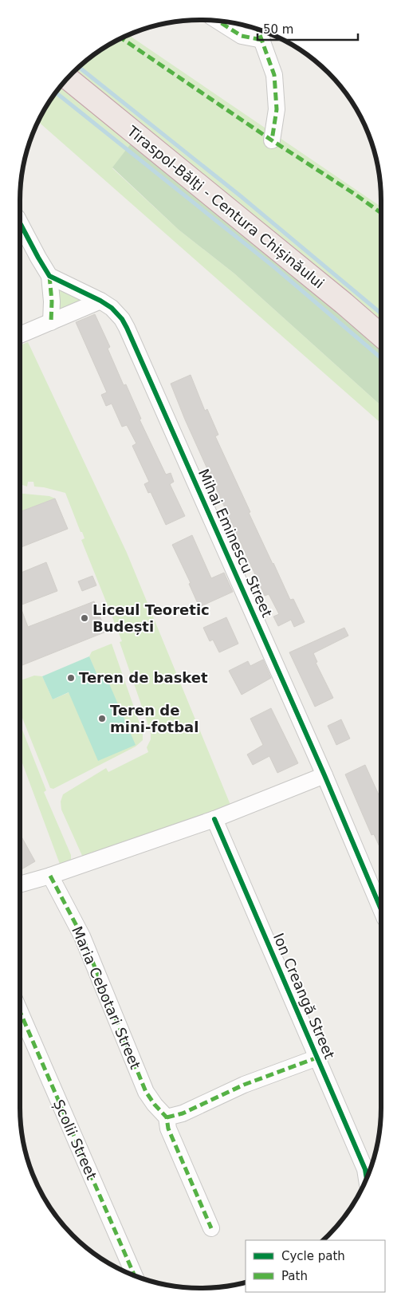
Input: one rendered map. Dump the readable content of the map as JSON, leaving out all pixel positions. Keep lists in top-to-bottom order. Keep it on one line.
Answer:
{"streets":{"highway":["Tiraspol-Bălţi - Centura Chișinăului"],"street":["Mihai Eminescu Street","Ion Creangă Street","Maria Cebotari Street","Școlii Street"]},"places":["Liceul Teoretic Budești","Teren de basket","Teren de mini-fotbal"],"legend":["Cycle path","Path"],"scale_bar":"50 m"}
